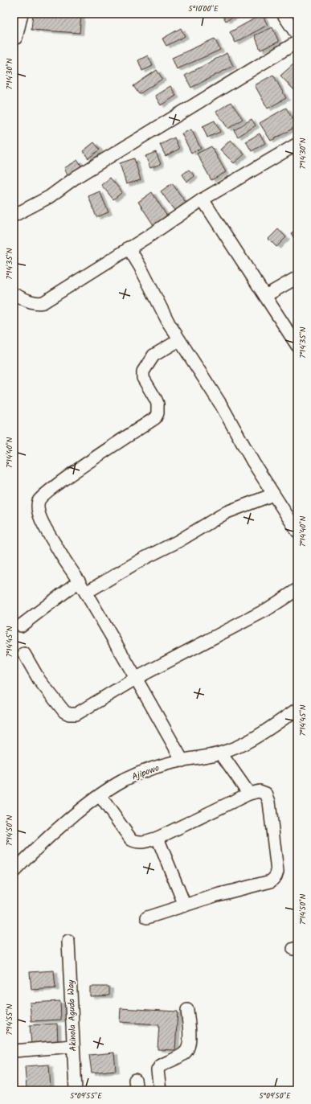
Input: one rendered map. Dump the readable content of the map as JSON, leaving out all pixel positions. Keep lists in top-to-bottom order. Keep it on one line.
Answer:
{"streets":{"street":["Ajipowo","Akinola Aguda Way"]},"coordinates":["5°10'00\"E","7°14'30\"N","7°14'35\"N","7°14'40\"N","7°14'45\"N","7°14'50\"N","7°14'55\"N","5°09'55\"E","5°09'50\"E"]}
